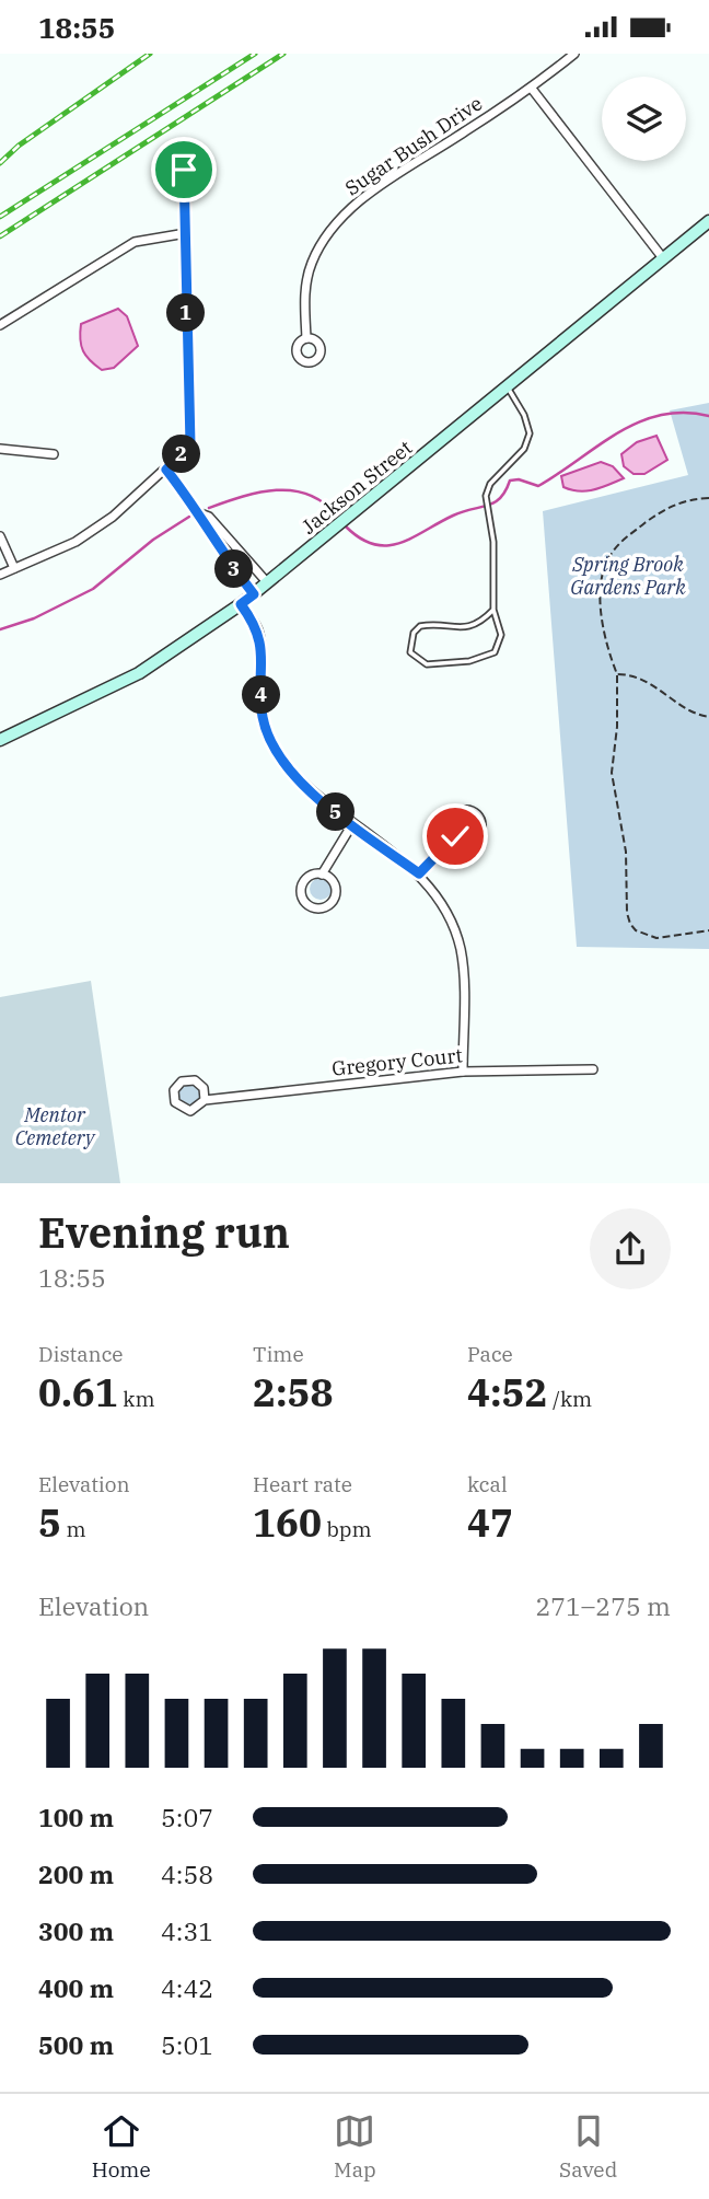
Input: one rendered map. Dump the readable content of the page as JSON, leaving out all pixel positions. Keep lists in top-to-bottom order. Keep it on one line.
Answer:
{"streets":{"street":["Sugar Bush Drive","Jackson Street","Gregory Court"]},"parks":["Spring Brook Gardens Park","Mentor Cemetery"],"page":{"status":"18:55","pins":["1","2","3","4","5"],"heading":["Evening run","18:55"],"stats":[["Distance","0.61 km"],["Time","2:58"],["Pace","4:52 /km"],["Elevation","5 m"],["Heart rate","160 bpm"],["kcal","47"]],"chart":["Elevation","271–275 m"],"list":[{"name":"100 m","note":"5:07"},{"name":"200 m","note":"4:58"},{"name":"300 m","note":"4:31"},{"name":"400 m","note":"4:42"},{"name":"500 m","note":"5:01"}],"tabs":["Home","Map","Saved"]}}
